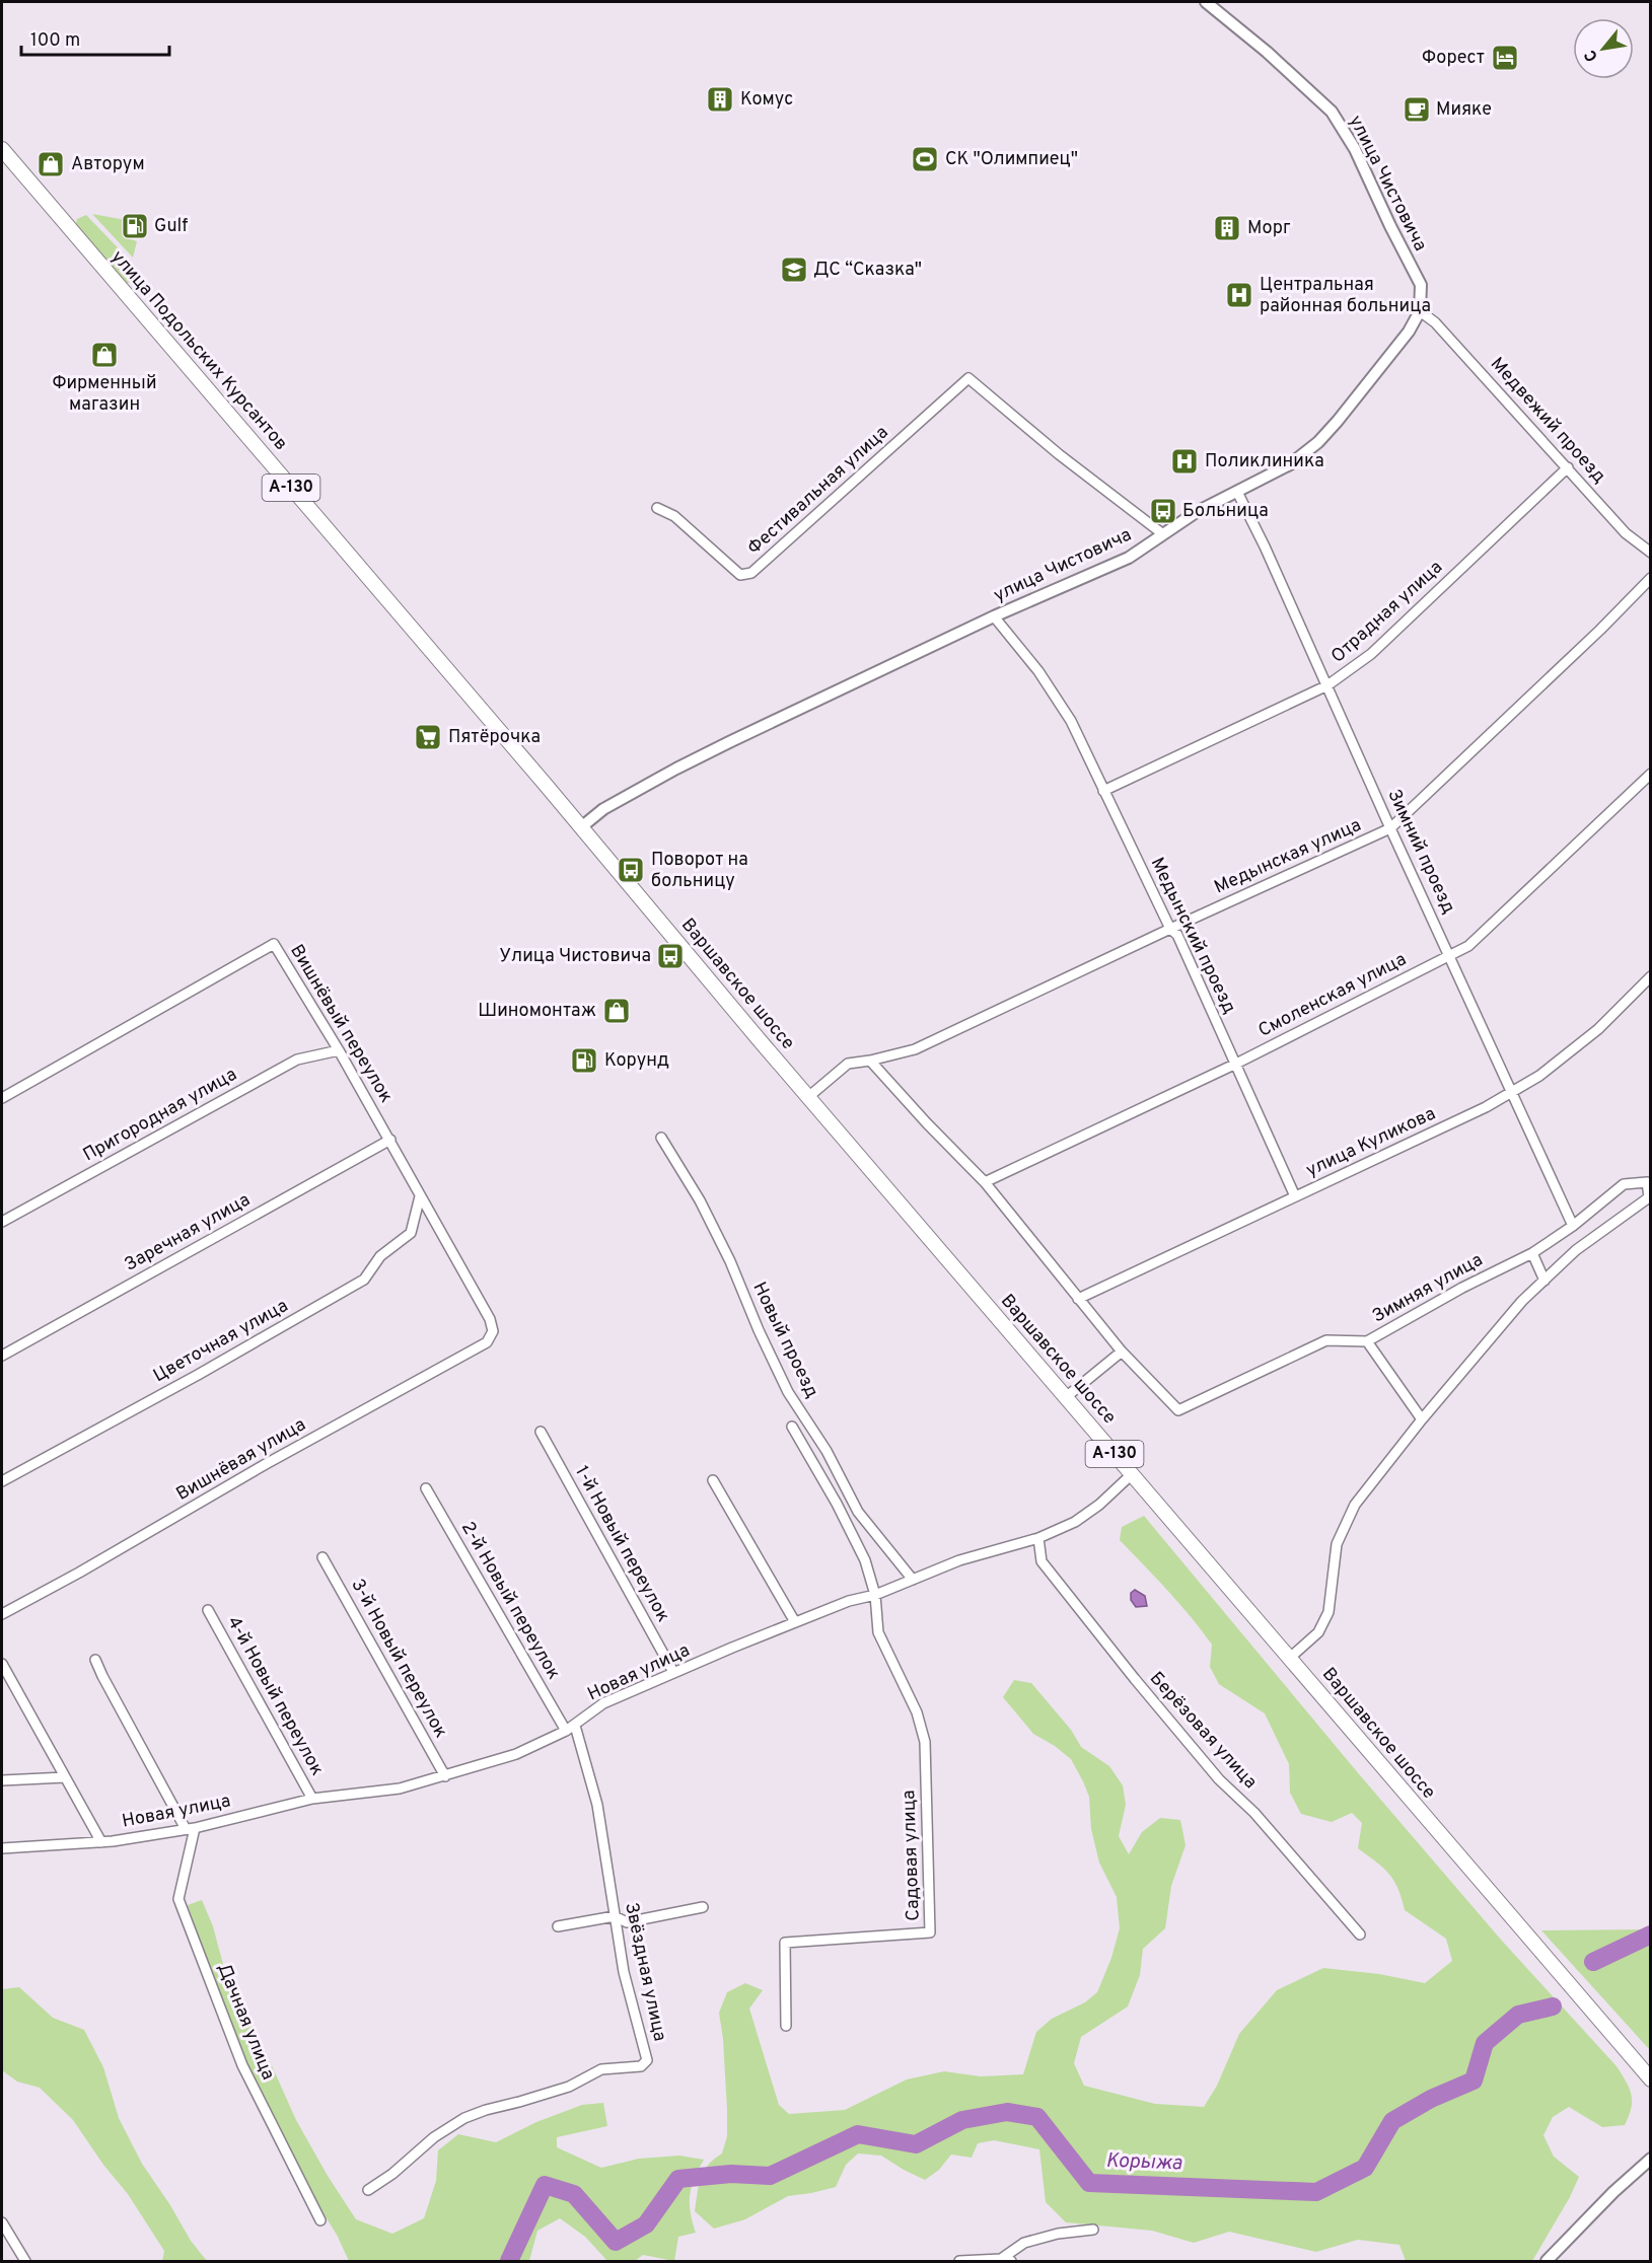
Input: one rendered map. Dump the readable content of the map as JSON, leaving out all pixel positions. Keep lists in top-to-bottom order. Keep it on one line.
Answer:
{"streets":{"main road":["улица Подольских Курсантов","А-130","Варшавское шоссе"],"street":["улица Чистовича","Медвежий проезд","Фестивальная улица","Отрадная улица","Зимний проезд","Медынская улица","Медынский проезд","Смоленская улица","Вишнёвый переулок","Пригородная улица","улица Куликова","Заречная улица","Зимняя улица","Новый проезд","Цветочная улица","Вишнёвая улица","1-й Новый переулок","2-й Новый переулок","3-й Новый переулок","Новая улица","4-й Новый переулок","Берёзовая улица","Садовая улица","Звёздная улица","Дачная улица"]},"crossings":[["улица Чистовича","улица Подольских Курсантов"],["улица Чистовича","Медвежий проезд"],["улица Чистовича","Фестивальная улица"],["улица Чистовича","Зимний проезд"],["улица Чистовича","Медынский проезд"],["улица Чистовича","Варшавское шоссе"],["улица Подольских Курсантов","Варшавское шоссе"],["Медвежий проезд","Отрадная улица"],["Отрадная улица","Зимний проезд"],["Отрадная улица","Медынский проезд"],["Зимний проезд","Медынская улица"],["Зимний проезд","Смоленская улица"],["Зимний проезд","улица Куликова"],["Зимний проезд","Зимняя улица"],["Медынская улица","Медынский проезд"],["Медынская улица","Варшавское шоссе"],["Медынский проезд","Смоленская улица"],["Медынский проезд","улица Куликова"],["Варшавское шоссе","Новая улица"],["Вишнёвый переулок","Пригородная улица"],["Вишнёвый переулок","Заречная улица"],["Вишнёвый переулок","Цветочная улица"],["Вишнёвый переулок","Вишнёвая улица"],["Новый проезд","Новая улица"],["1-й Новый переулок","Новая улица"],["2-й Новый переулок","Новая улица"],["2-й Новый переулок","Звёздная улица"],["3-й Новый переулок","Новая улица"],["Новая улица","4-й Новый переулок"],["Новая улица","Берёзовая улица"],["Новая улица","Садовая улица"],["Новая улица","Звёздная улица"],["Новая улица","Дачная улица"]],"water":["Корыжа"],"places":{"hotel":["Форест"],"building":["Комус","Морг"],"cafe":["Мияке"],"sports":["СК \"Олимпиец\""],"shop":["Авторум","Фирменный магазин","Шиномонтаж"],"fuel station":["Gulf","Корунд"],"school or university":["ДС “Сказка\""],"hospital":["Центральная районная больница","Поликлиника"],"bus stop":["Больница","Поворот на больницу","Улица Чистовича"],"supermarket":["Пятёрочка"]},"scale_bar":"100 m","north":"bottom left"}
